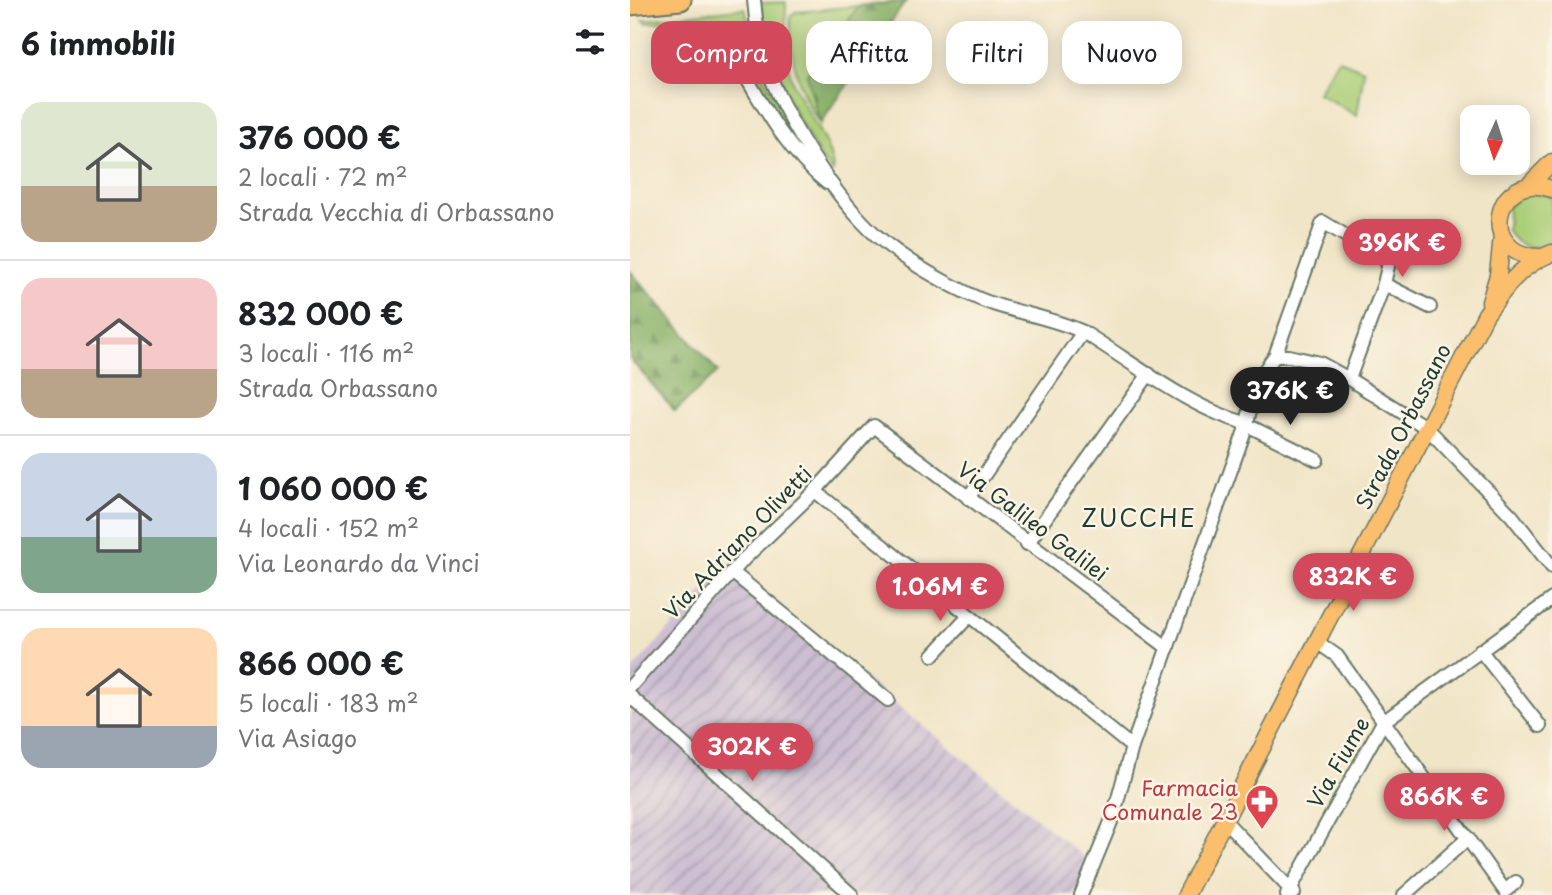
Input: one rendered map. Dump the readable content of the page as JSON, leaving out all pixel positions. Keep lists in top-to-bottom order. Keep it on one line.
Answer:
{"streets":{"main road":["Strada Orbassano"],"street":["Via Galileo Galilei","Via Adriano Olivetti","Via Fiume"]},"crossings":[["Via Galileo Galilei","Via Adriano Olivetti"]],"districts":["ZUCCHE"],"places":{"pharmacy":["Farmacia Comunale 23"]},"north":"bottom","page":{"heading":"6 immobili","chip":["Compra","Affitta","Filtri","Nuovo"],"list":[{"name":"376 000 €","note":"2 locali · 72 m² · Strada Vecchia di Orbassano"},{"name":"832 000 €","note":"3 locali · 116 m² · Strada Orbassano"},{"name":"1 060 000 €","note":"4 locali · 152 m² · Via Leonardo da Vinci"},{"name":"866 000 €","note":"5 locali · 183 m² · Via Asiago"}],"price":["396K €","376K €","832K €","1.06M €","302K €","866K €"]}}
